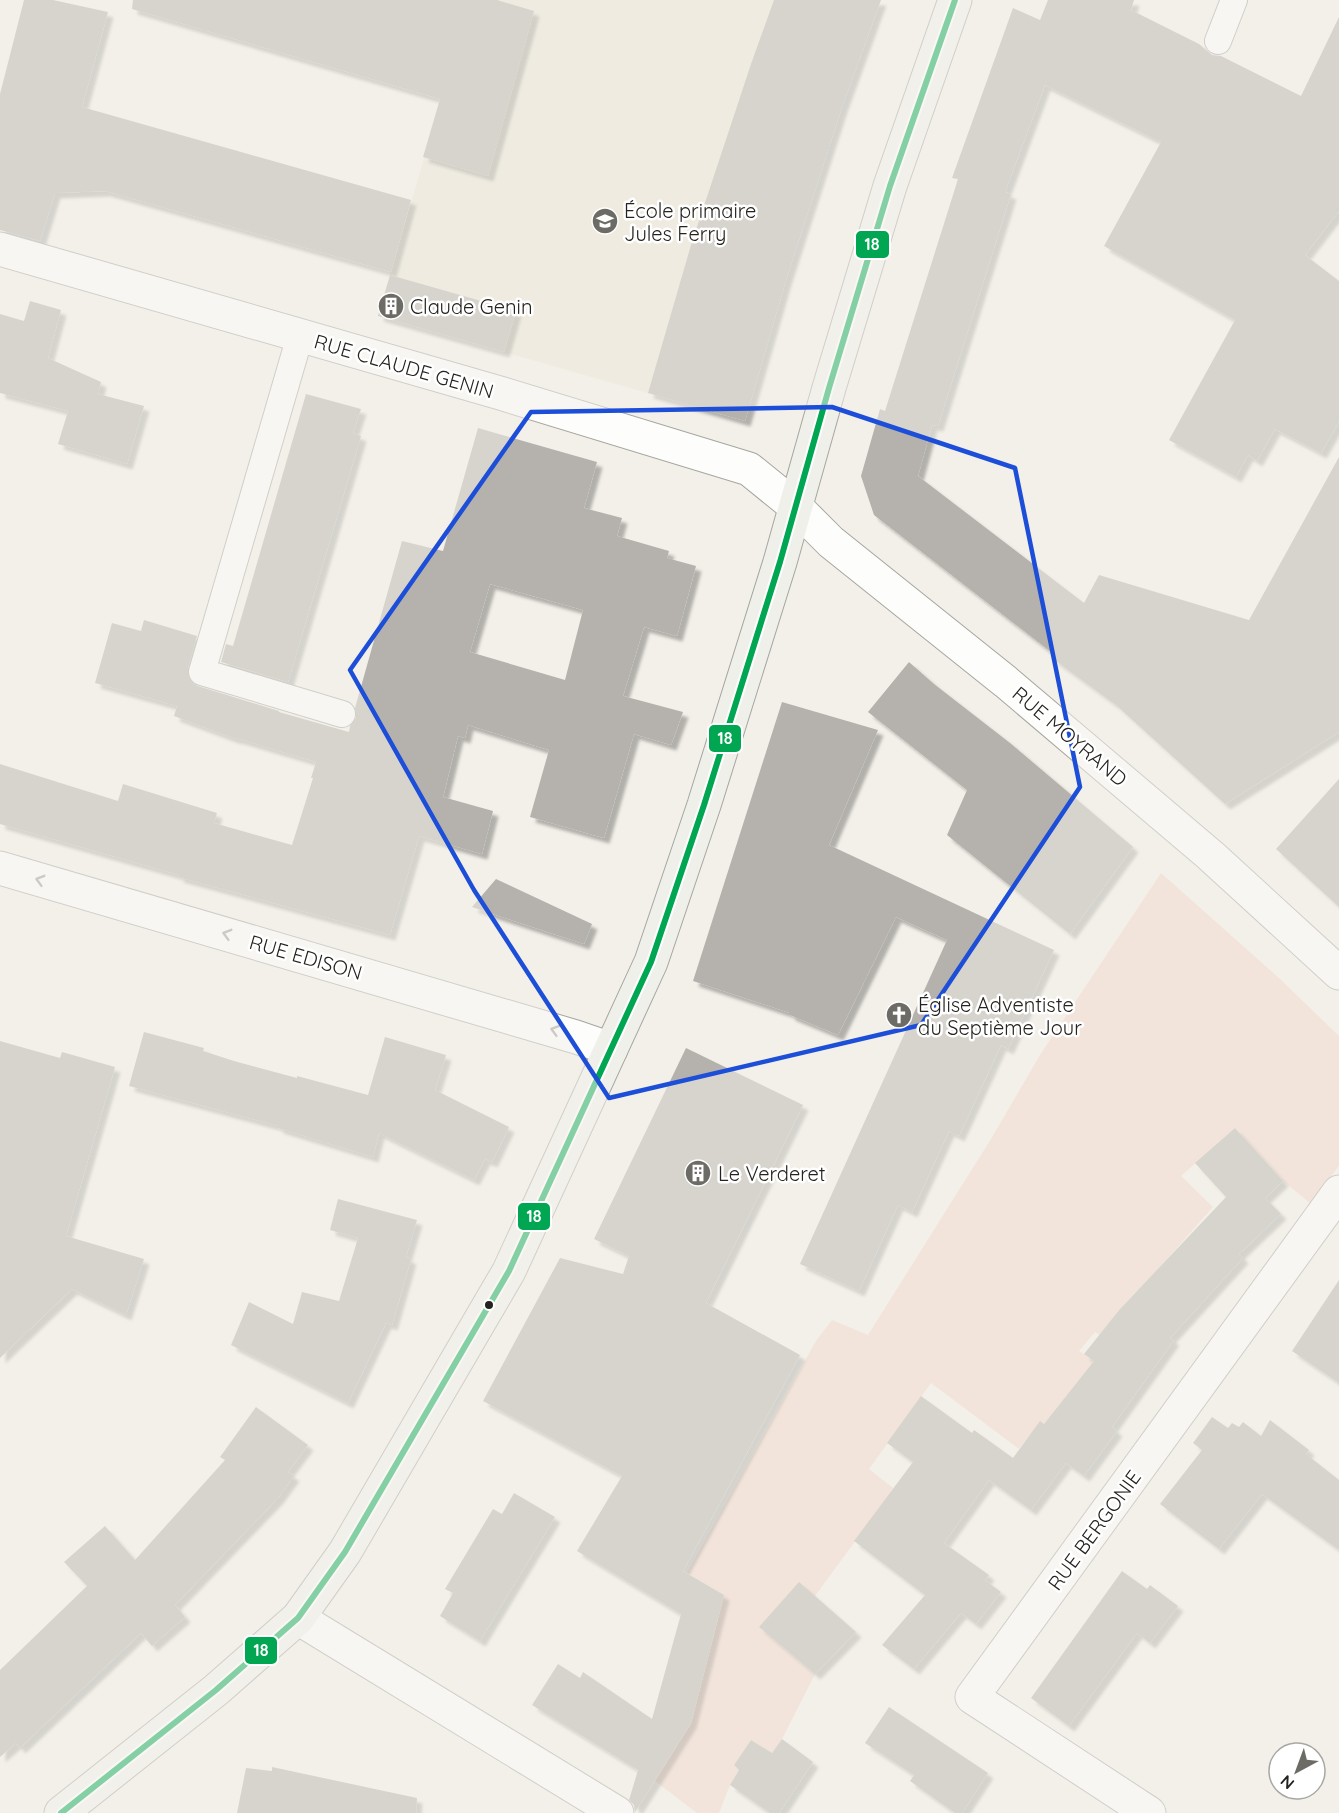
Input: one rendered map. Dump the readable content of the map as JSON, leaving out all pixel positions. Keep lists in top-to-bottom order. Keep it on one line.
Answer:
{"streets":{"street":["RUE CLAUDE GENIN","RUE MOYRAND","RUE EDISON","RUE BERGONIE"]},"crossings":[["RUE CLAUDE GENIN","RUE MOYRAND"]],"one_way":["RUE EDISON"],"places":{"school or university":["École primaire Jules Ferry"],"building":["Claude Genin","Le Verderet"],"church":["Église Adventiste du Septième Jour"]},"lines":["transit line 18"],"north":"bottom left"}
